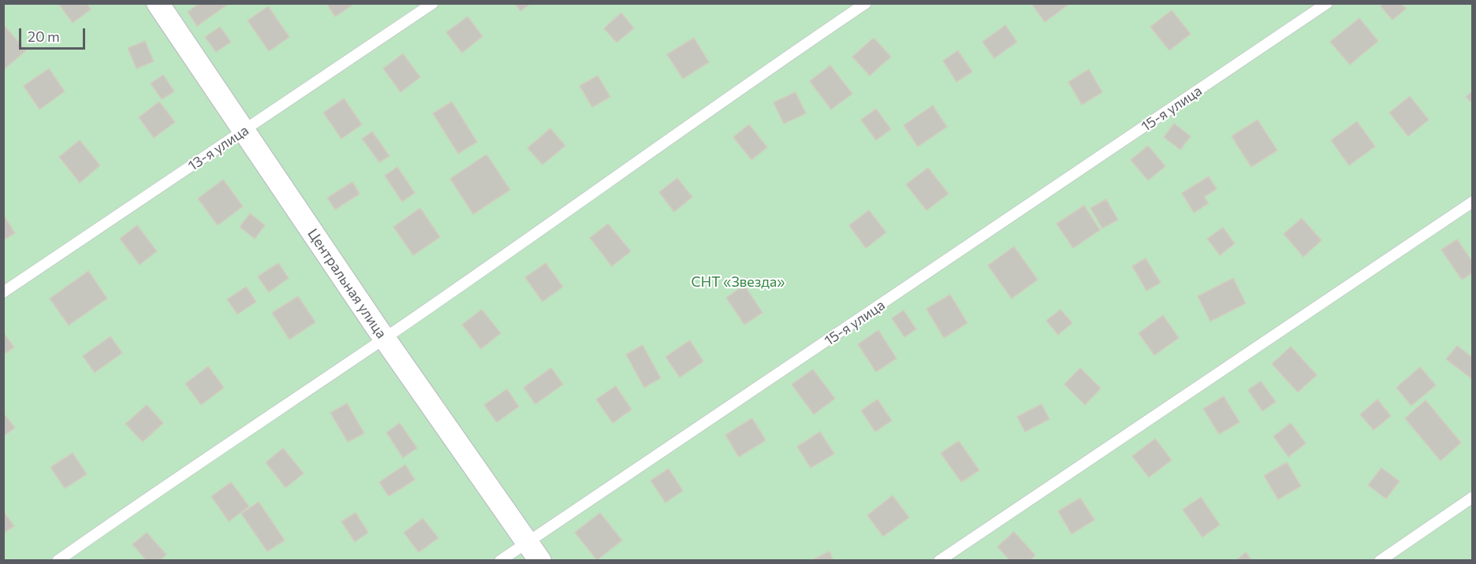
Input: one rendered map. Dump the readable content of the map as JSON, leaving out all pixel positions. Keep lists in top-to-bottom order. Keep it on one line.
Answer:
{"streets":{"street":["Центральная улица"],"lane":["15-я улица","13-я улица"]},"crossings":[["15-я улица","Центральная улица"],["13-я улица","Центральная улица"]],"parks":["СНТ «Звезда»"],"scale_bar":"20 m"}
